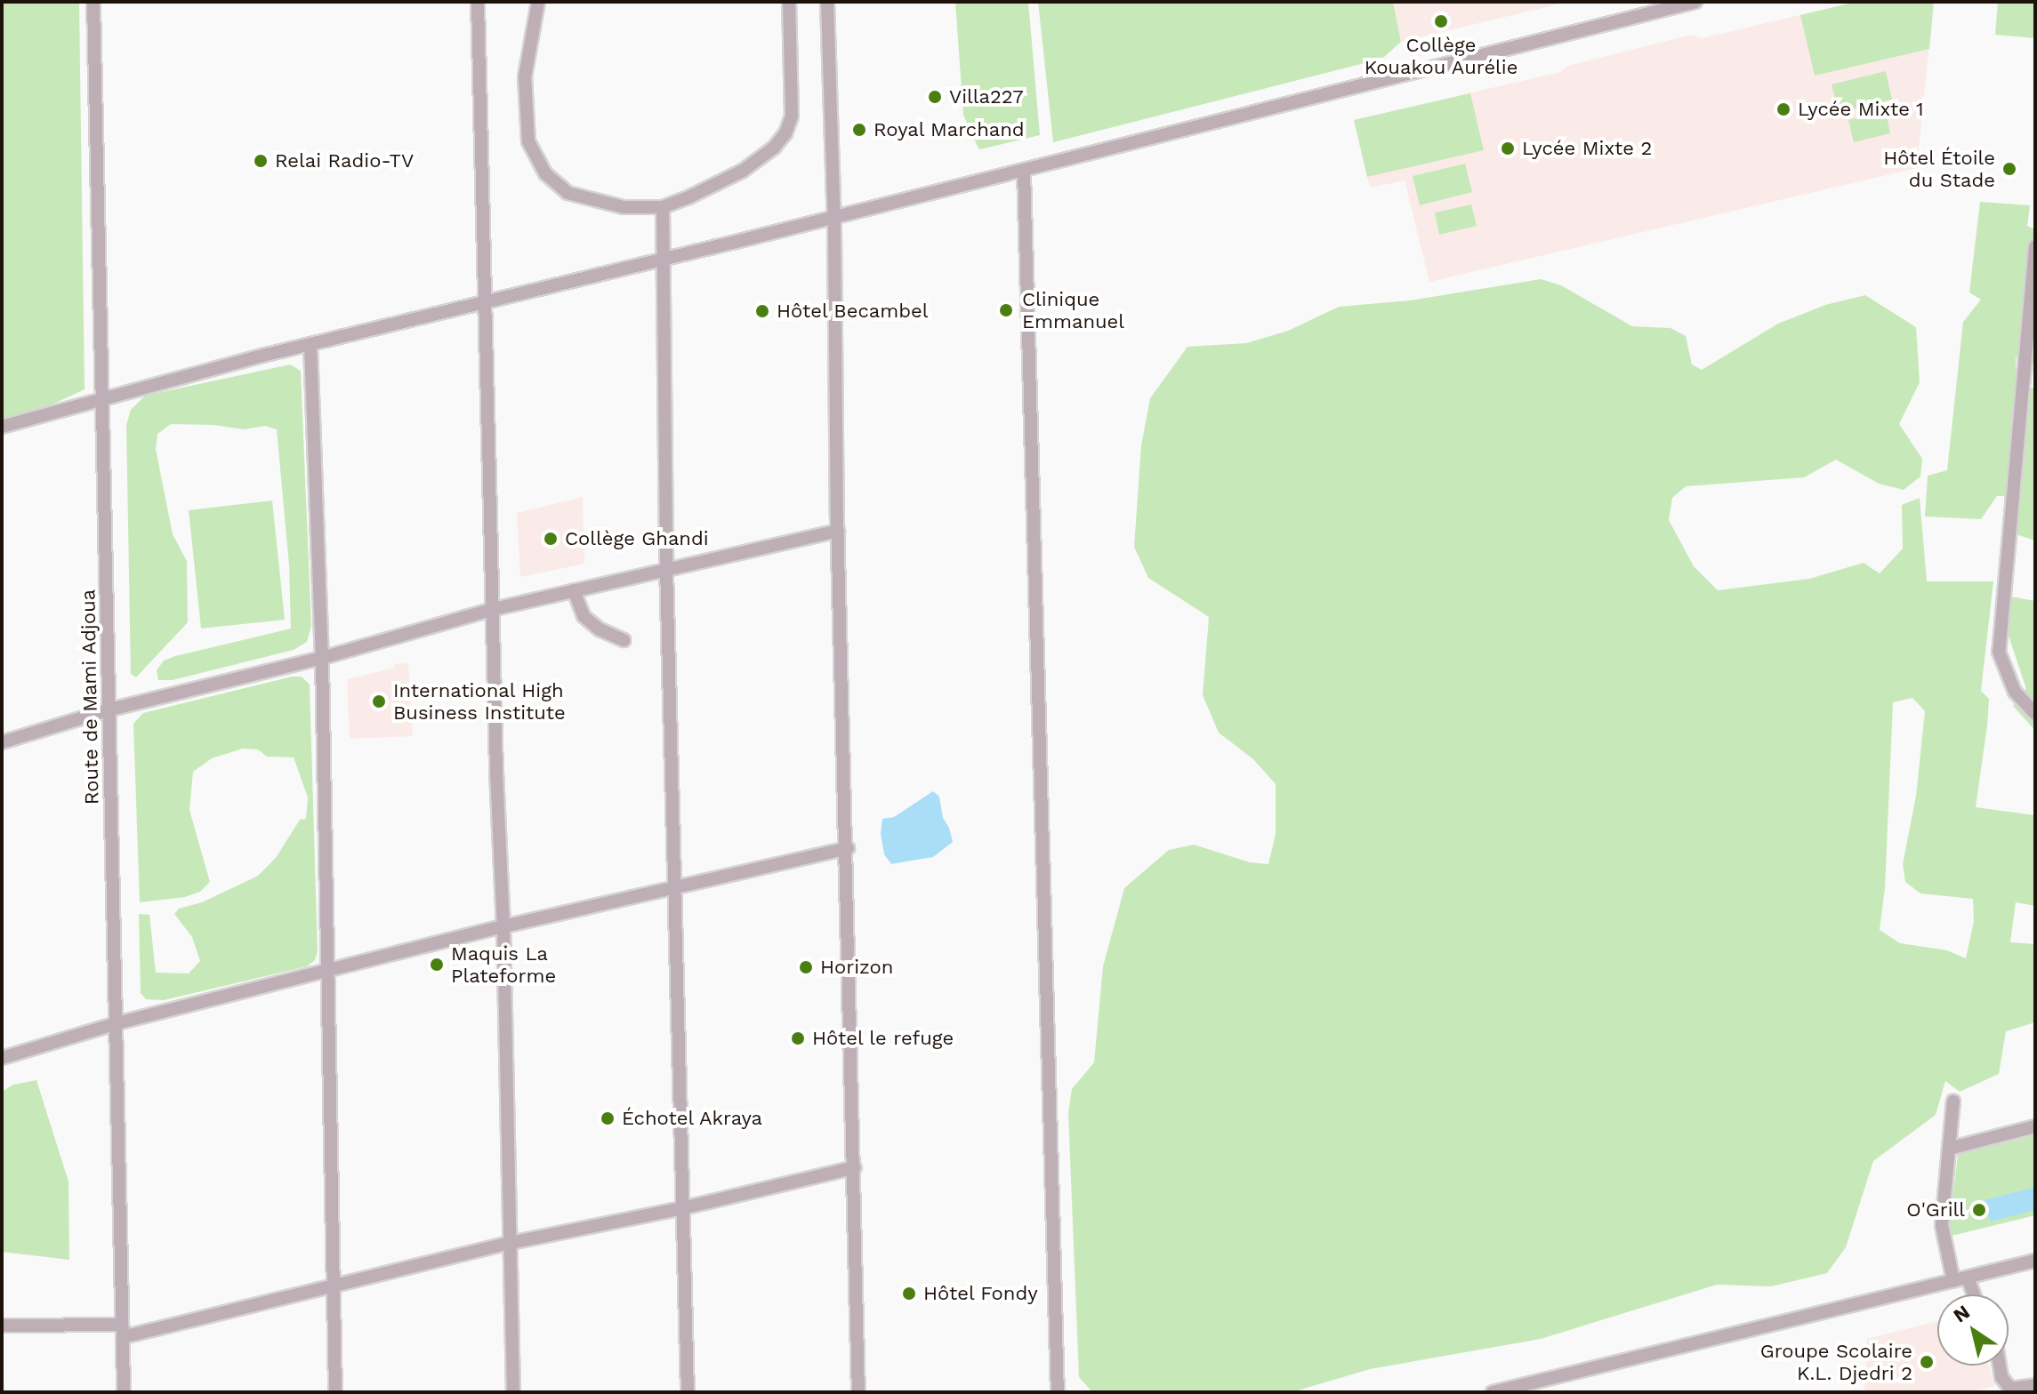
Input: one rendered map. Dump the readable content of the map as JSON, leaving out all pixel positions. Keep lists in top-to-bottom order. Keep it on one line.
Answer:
{"streets":{"street":["Route de Mami Adjoua"]},"places":["Collège Kouakou Aurélie","Villa227","Lycée Mixte 1","Royal Marchand","Lycée Mixte 2","Relai Radio-TV","Hôtel Étoile du Stade","Clinique Emmanuel","Hôtel Becambel","Collège Ghandi","International High Business Institute","Maquis La Plateforme","Horizon","Hôtel le refuge","Échotel Akraya","O'Grill","Hôtel Fondy","Groupe Scolaire K.L. Djedri 2"],"north":"top left"}
